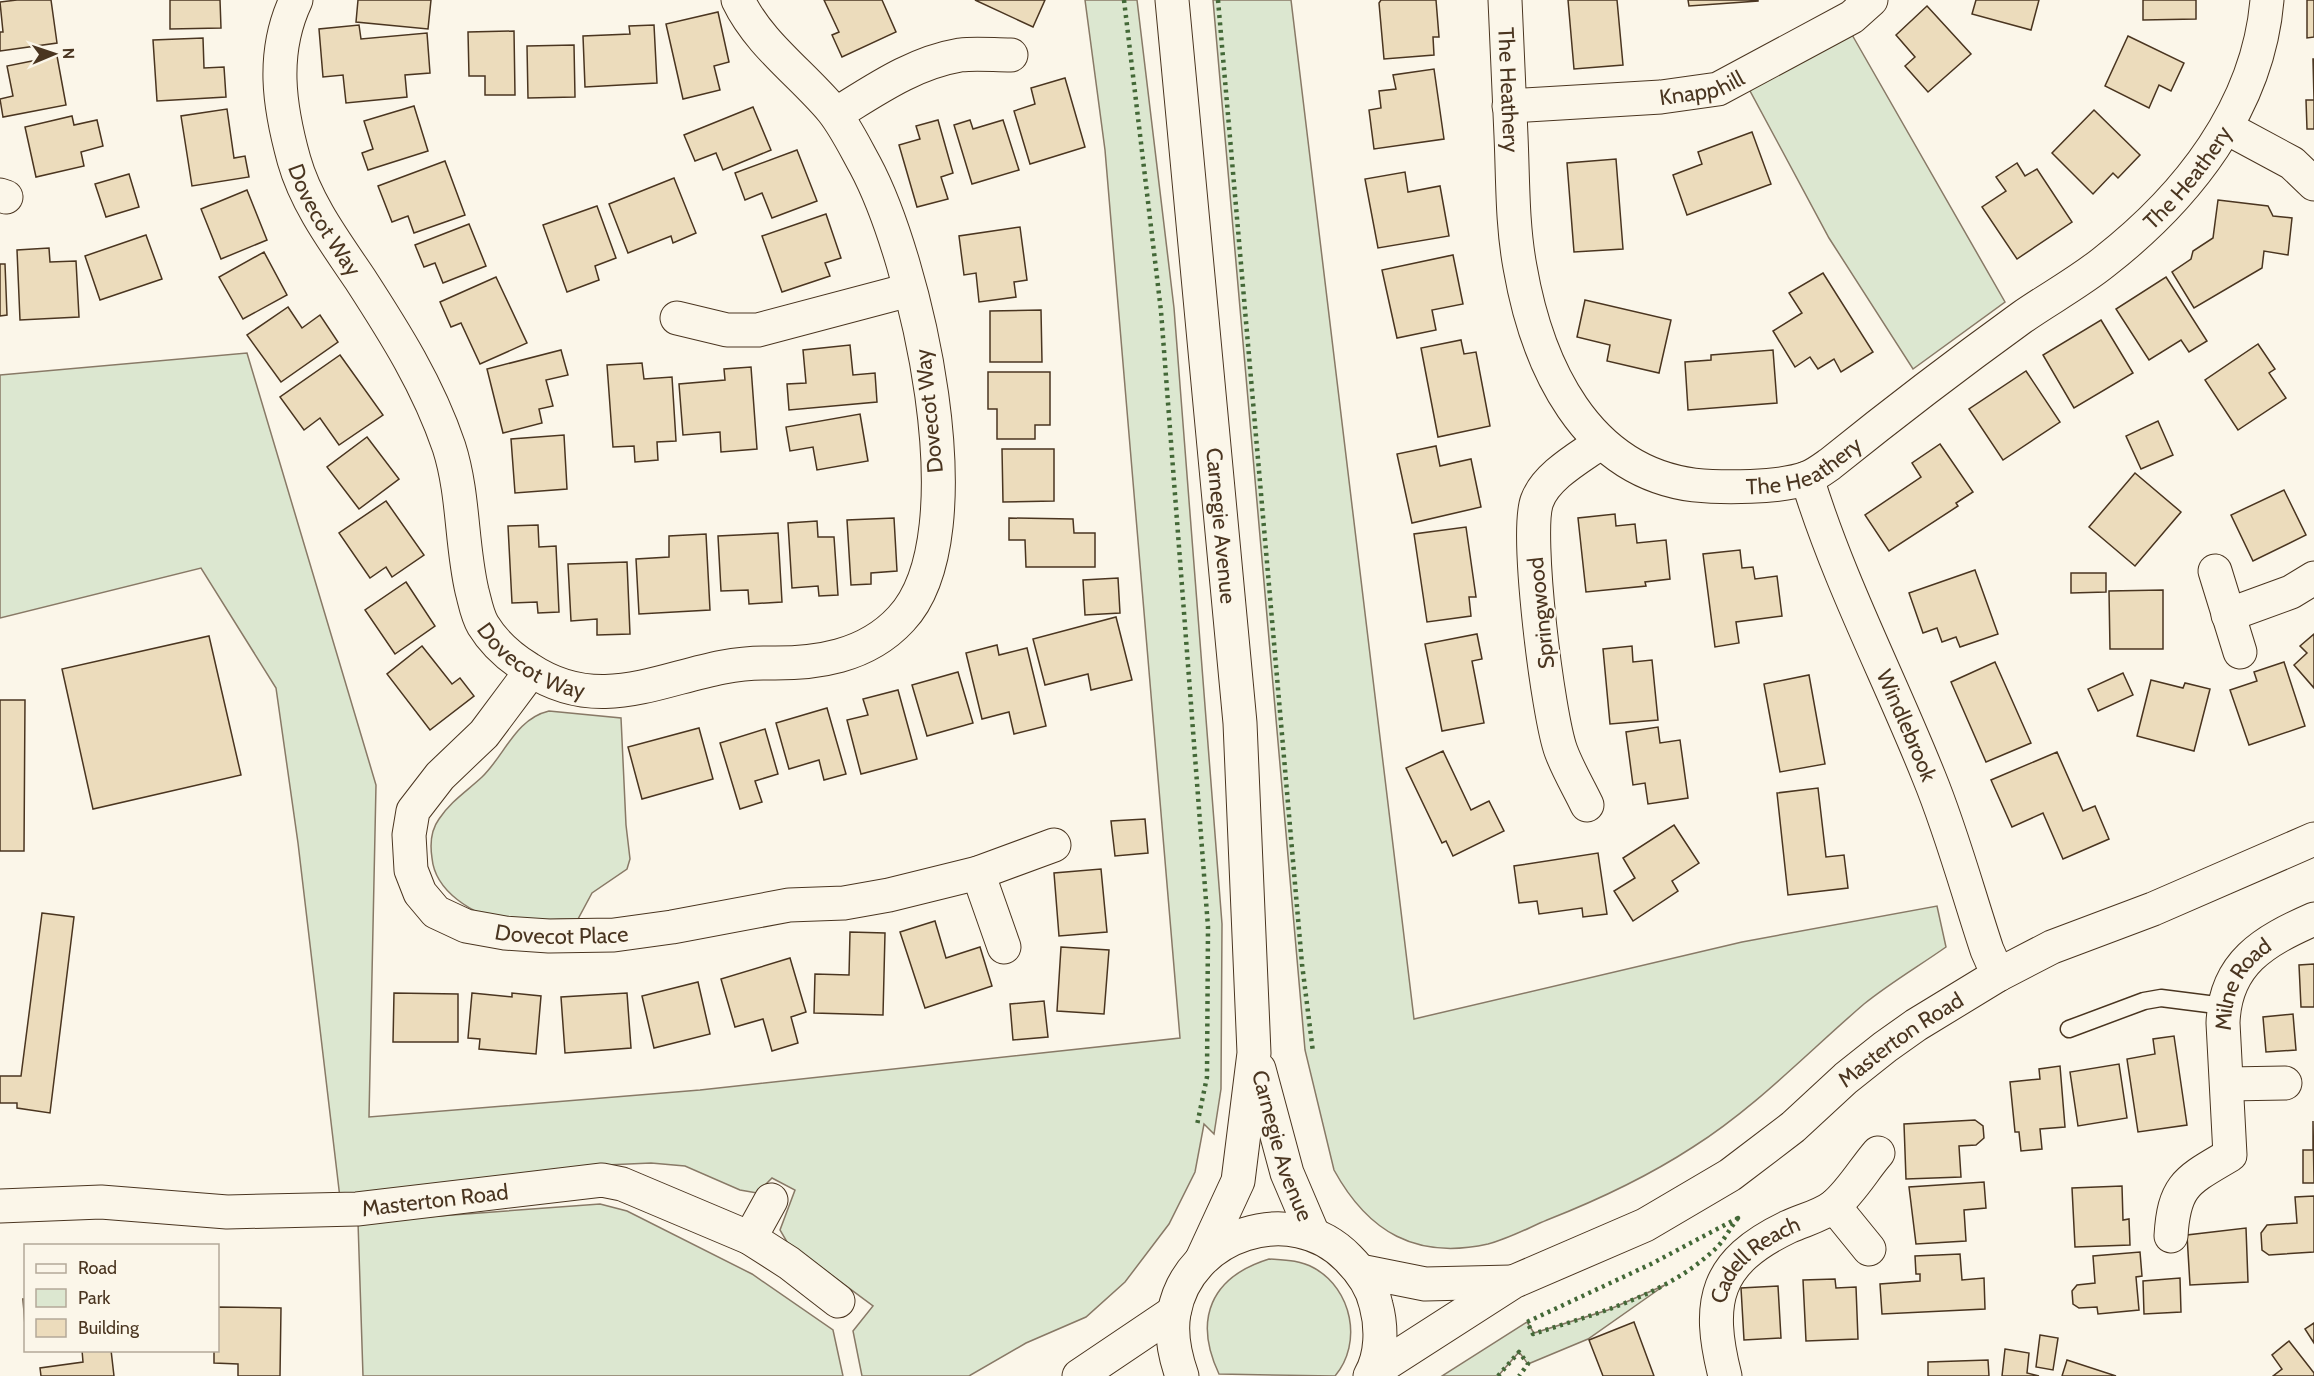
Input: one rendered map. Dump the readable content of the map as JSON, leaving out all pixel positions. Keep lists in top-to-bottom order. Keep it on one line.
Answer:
{"streets":{"street":["Knapphill","The Heathery","Dovecot Way","Carnegie Avenue","Springwood","Windlebrook","Dovecot Place","Milne Road","Masterton Road","Cadell Reach"]},"crossings":[["Knapphill","The Heathery"],["The Heathery","Springwood"],["The Heathery","Windlebrook"],["Dovecot Way","Dovecot Place"],["Windlebrook","Masterton Road"]],"legend":["Road","Park","Building"],"north":"right"}
